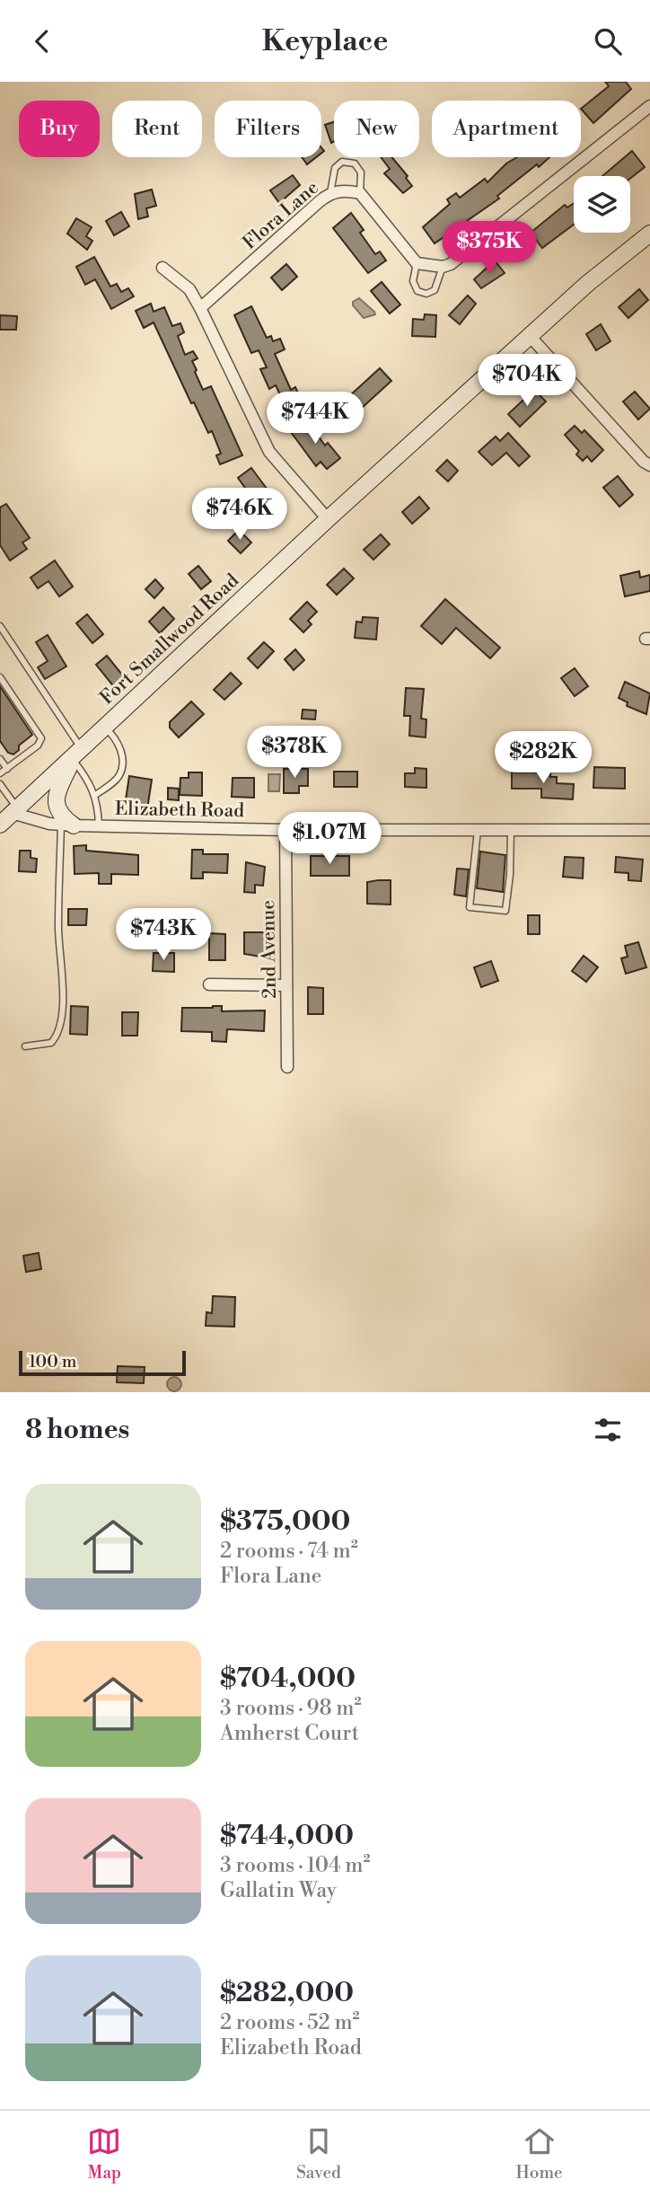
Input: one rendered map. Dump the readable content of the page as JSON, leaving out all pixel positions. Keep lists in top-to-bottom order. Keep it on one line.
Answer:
{"streets":{"main road":["Fort Smallwood Road"],"street":["Flora Lane","Elizabeth Road","2nd Avenue"]},"crossings":[["Fort Smallwood Road","Elizabeth Road"],["Elizabeth Road","2nd Avenue"]],"scale_bar":"100 m","page":{"header":"Keyplace","chip":["Buy","Rent","Filters","New","Apartment"],"price":["$375K","$704K","$744K","$746K","$378K","$282K","$1.07M","$743K"],"scale":"100 m","heading":"8 homes","list":[{"name":"$375,000","note":"2 rooms · 74 m² · Flora Lane"},{"name":"$704,000","note":"3 rooms · 98 m² · Amherst Court"},{"name":"$744,000","note":"3 rooms · 104 m² · Gallatin Way"},{"name":"$282,000","note":"2 rooms · 52 m² · Elizabeth Road"}],"tabs":["Map","Saved","Home"]}}
